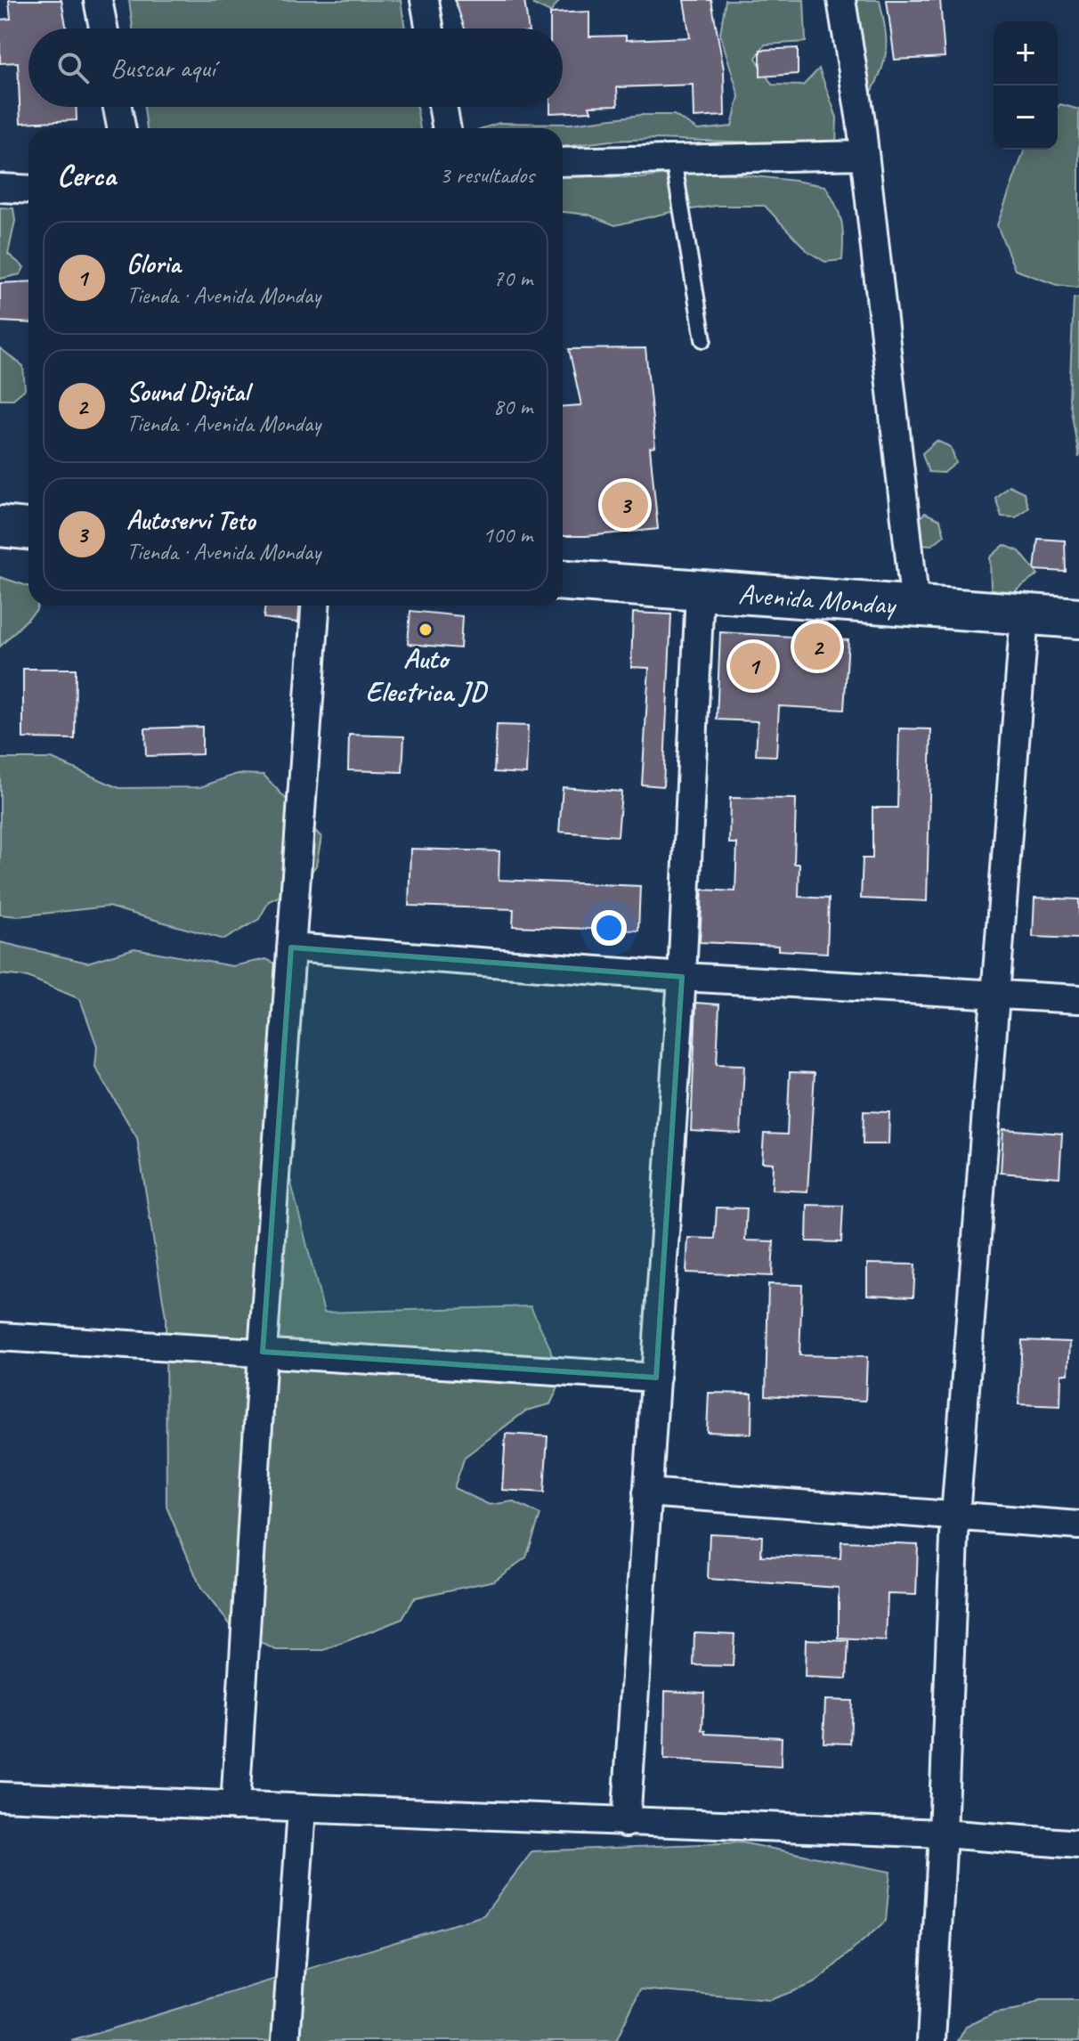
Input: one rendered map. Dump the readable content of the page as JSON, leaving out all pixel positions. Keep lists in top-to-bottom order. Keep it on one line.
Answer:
{"streets":{"main road":["Avenida Monday"]},"places":["Auto Electrica JD"],"page":{"map_buttons":["+","−"],"search":"Buscar aquí","heading":["Cerca","3 resultados"],"list":[{"mark":"1","name":"Gloria","note":"Tienda · Avenida Monday","value":"70 m"},{"mark":"2","name":"Sound Digital","note":"Tienda · Avenida Monday","value":"80 m"},{"mark":"3","name":"Autoservi Teto","note":"Tienda · Avenida Monday","value":"100 m"}],"pins":["3","2","1"]}}
